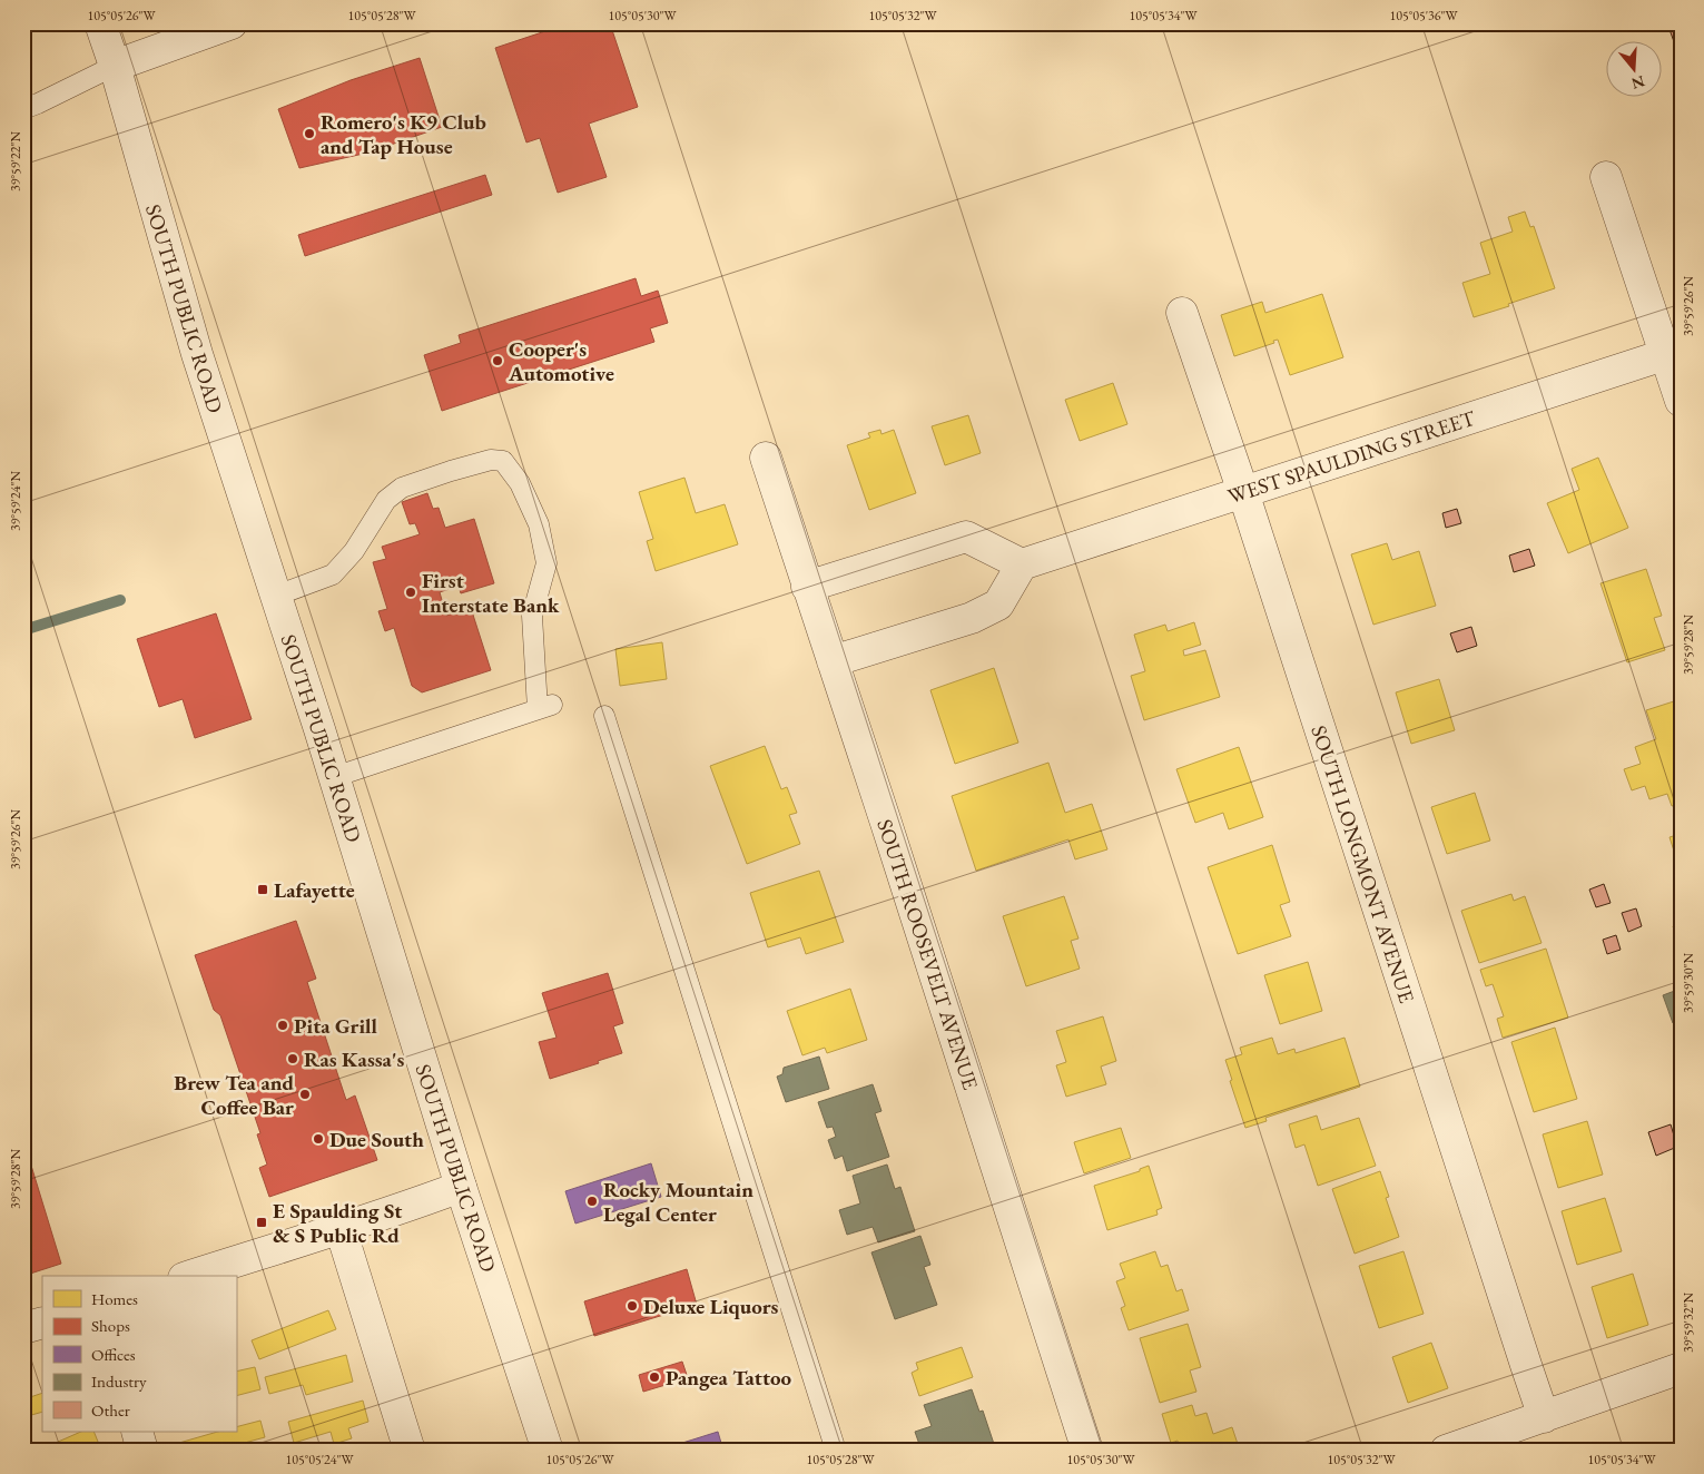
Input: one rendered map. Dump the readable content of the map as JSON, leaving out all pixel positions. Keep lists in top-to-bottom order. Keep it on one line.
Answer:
{"streets":{"street":["SOUTH PUBLIC ROAD","WEST SPAULDING STREET","SOUTH LONGMONT AVENUE","SOUTH ROOSEVELT AVENUE"]},"crossings":[["WEST SPAULDING STREET","SOUTH LONGMONT AVENUE"]],"places":{"other":["Romero's K9 Club and Tap House","Cooper's Automotive","First Interstate Bank","Pita Grill","Ras Kassa's","Brew Tea and Coffee Bar","Due South","Rocky Mountain Legal Center","Deluxe Liquors","Pangea Tattoo"],"transit":["Lafayette","E Spaulding St & S Public Rd"]},"legend":["Homes","Shops","Offices","Industry","Other"],"north":"bottom","coordinates":["105°05'26\"W","105°05'28\"W","105°05'30\"W","105°05'32\"W","105°05'34\"W","105°05'36\"W","39°59'22\"N","39°59'26\"N","39°59'24\"N","39°59'28\"N","39°59'30\"N","39°59'32\"N","105°05'24\"W"]}
